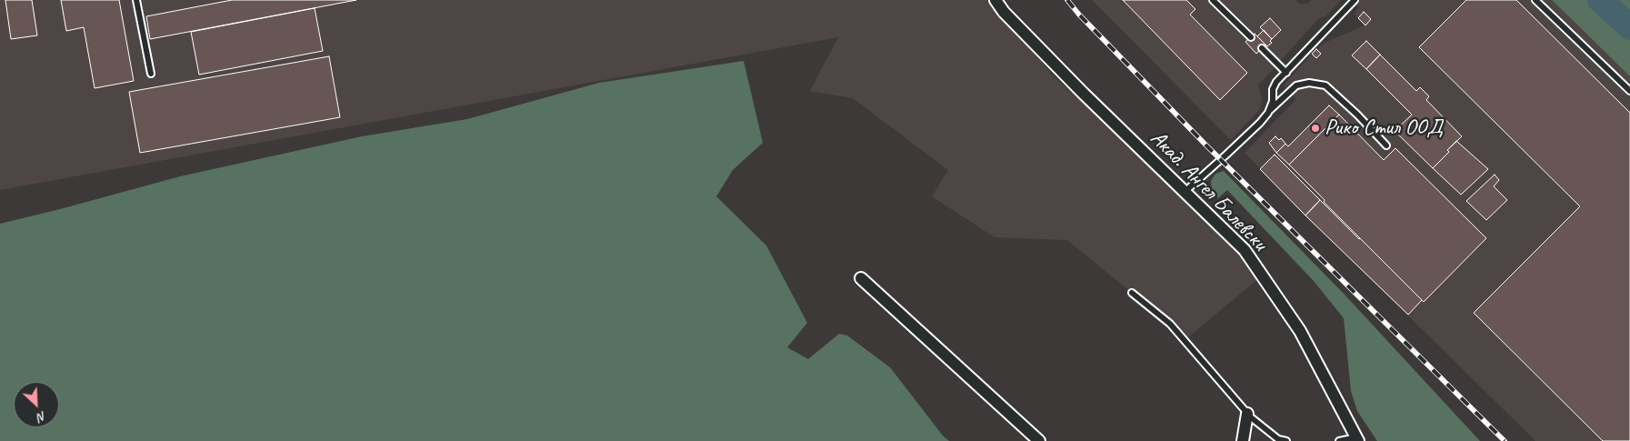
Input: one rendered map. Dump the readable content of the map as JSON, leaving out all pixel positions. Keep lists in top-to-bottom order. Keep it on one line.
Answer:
{"streets":{"street":["Акад. Ангел Балевски"]},"places":["Рико Стил ООД"],"north":"bottom right"}
